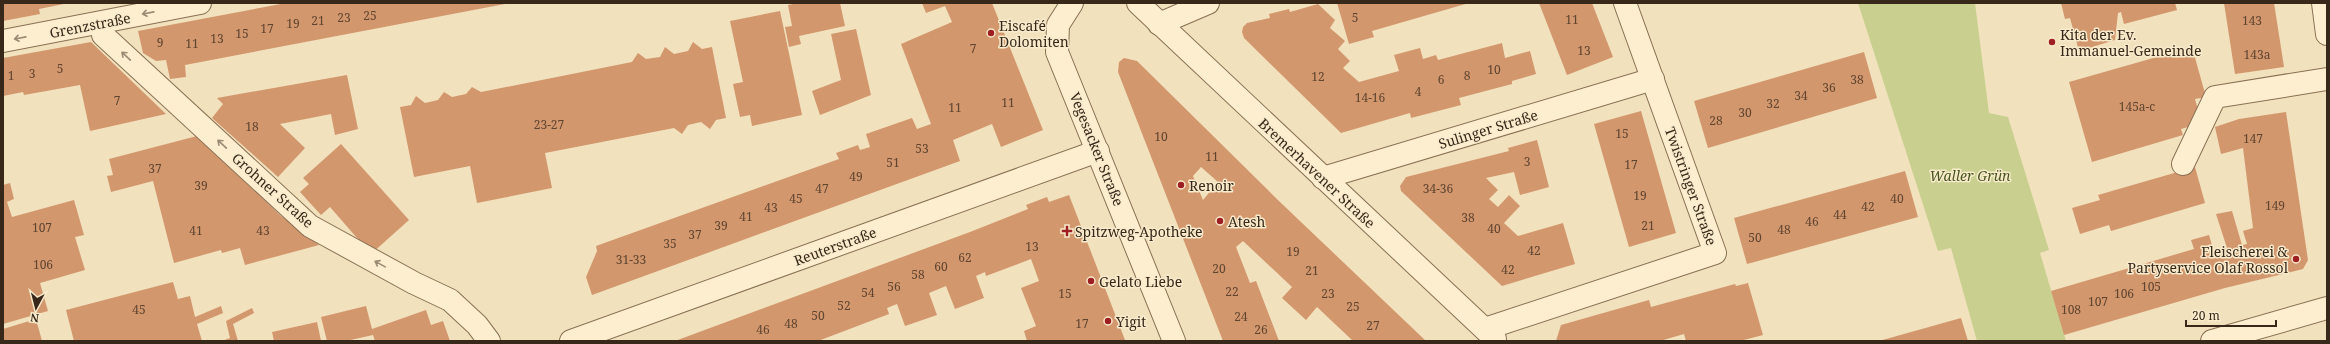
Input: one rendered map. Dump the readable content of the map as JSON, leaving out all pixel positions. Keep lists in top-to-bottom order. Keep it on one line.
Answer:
{"streets":{"street":["Grenzstraße","Sulinger Straße","Vegesacker Straße","Bremerhavener Straße","Twistringer Straße","Grohner Straße","Reuterstraße"]},"crossings":[["Grenzstraße","Grohner Straße"],["Sulinger Straße","Bremerhavener Straße"],["Sulinger Straße","Twistringer Straße"],["Vegesacker Straße","Reuterstraße"],["Bremerhavener Straße","Twistringer Straße"]],"one_way":["Grenzstraße","Grohner Straße"],"parks":["Waller Grün"],"places":{"other":["Eiscafé Dolomiten","Kita der Ev. Immanuel-Gemeinde","Renoir","Atesh","Fleischerei & Partyservice Olaf Rossol","Gelato Liebe","Yigit"],"health":["Spitzweg-Apotheke"]},"house_numbers":["25","23","5","11","21","143","19","17","15","13","9","11","7","13","143a","5","10","3","1","8","12","6","38","36","4","34","14-16","7","11","32","145a-c","11","30","28","23-27","18","15","10","147","53","11","3","51","17","37","49","39","47","34-36","19","45","40","149","42","43","44","41","38","46","39","21","107","40","48","41","43","37","50","35","13","42","19","62","31-33","106","60","20","42","21","58","56","105","22","54","15","23","106","107","52","25","45","108","50","24","48","17","27","46","26"],"scale_bar":"20 m","north":"bottom"}
